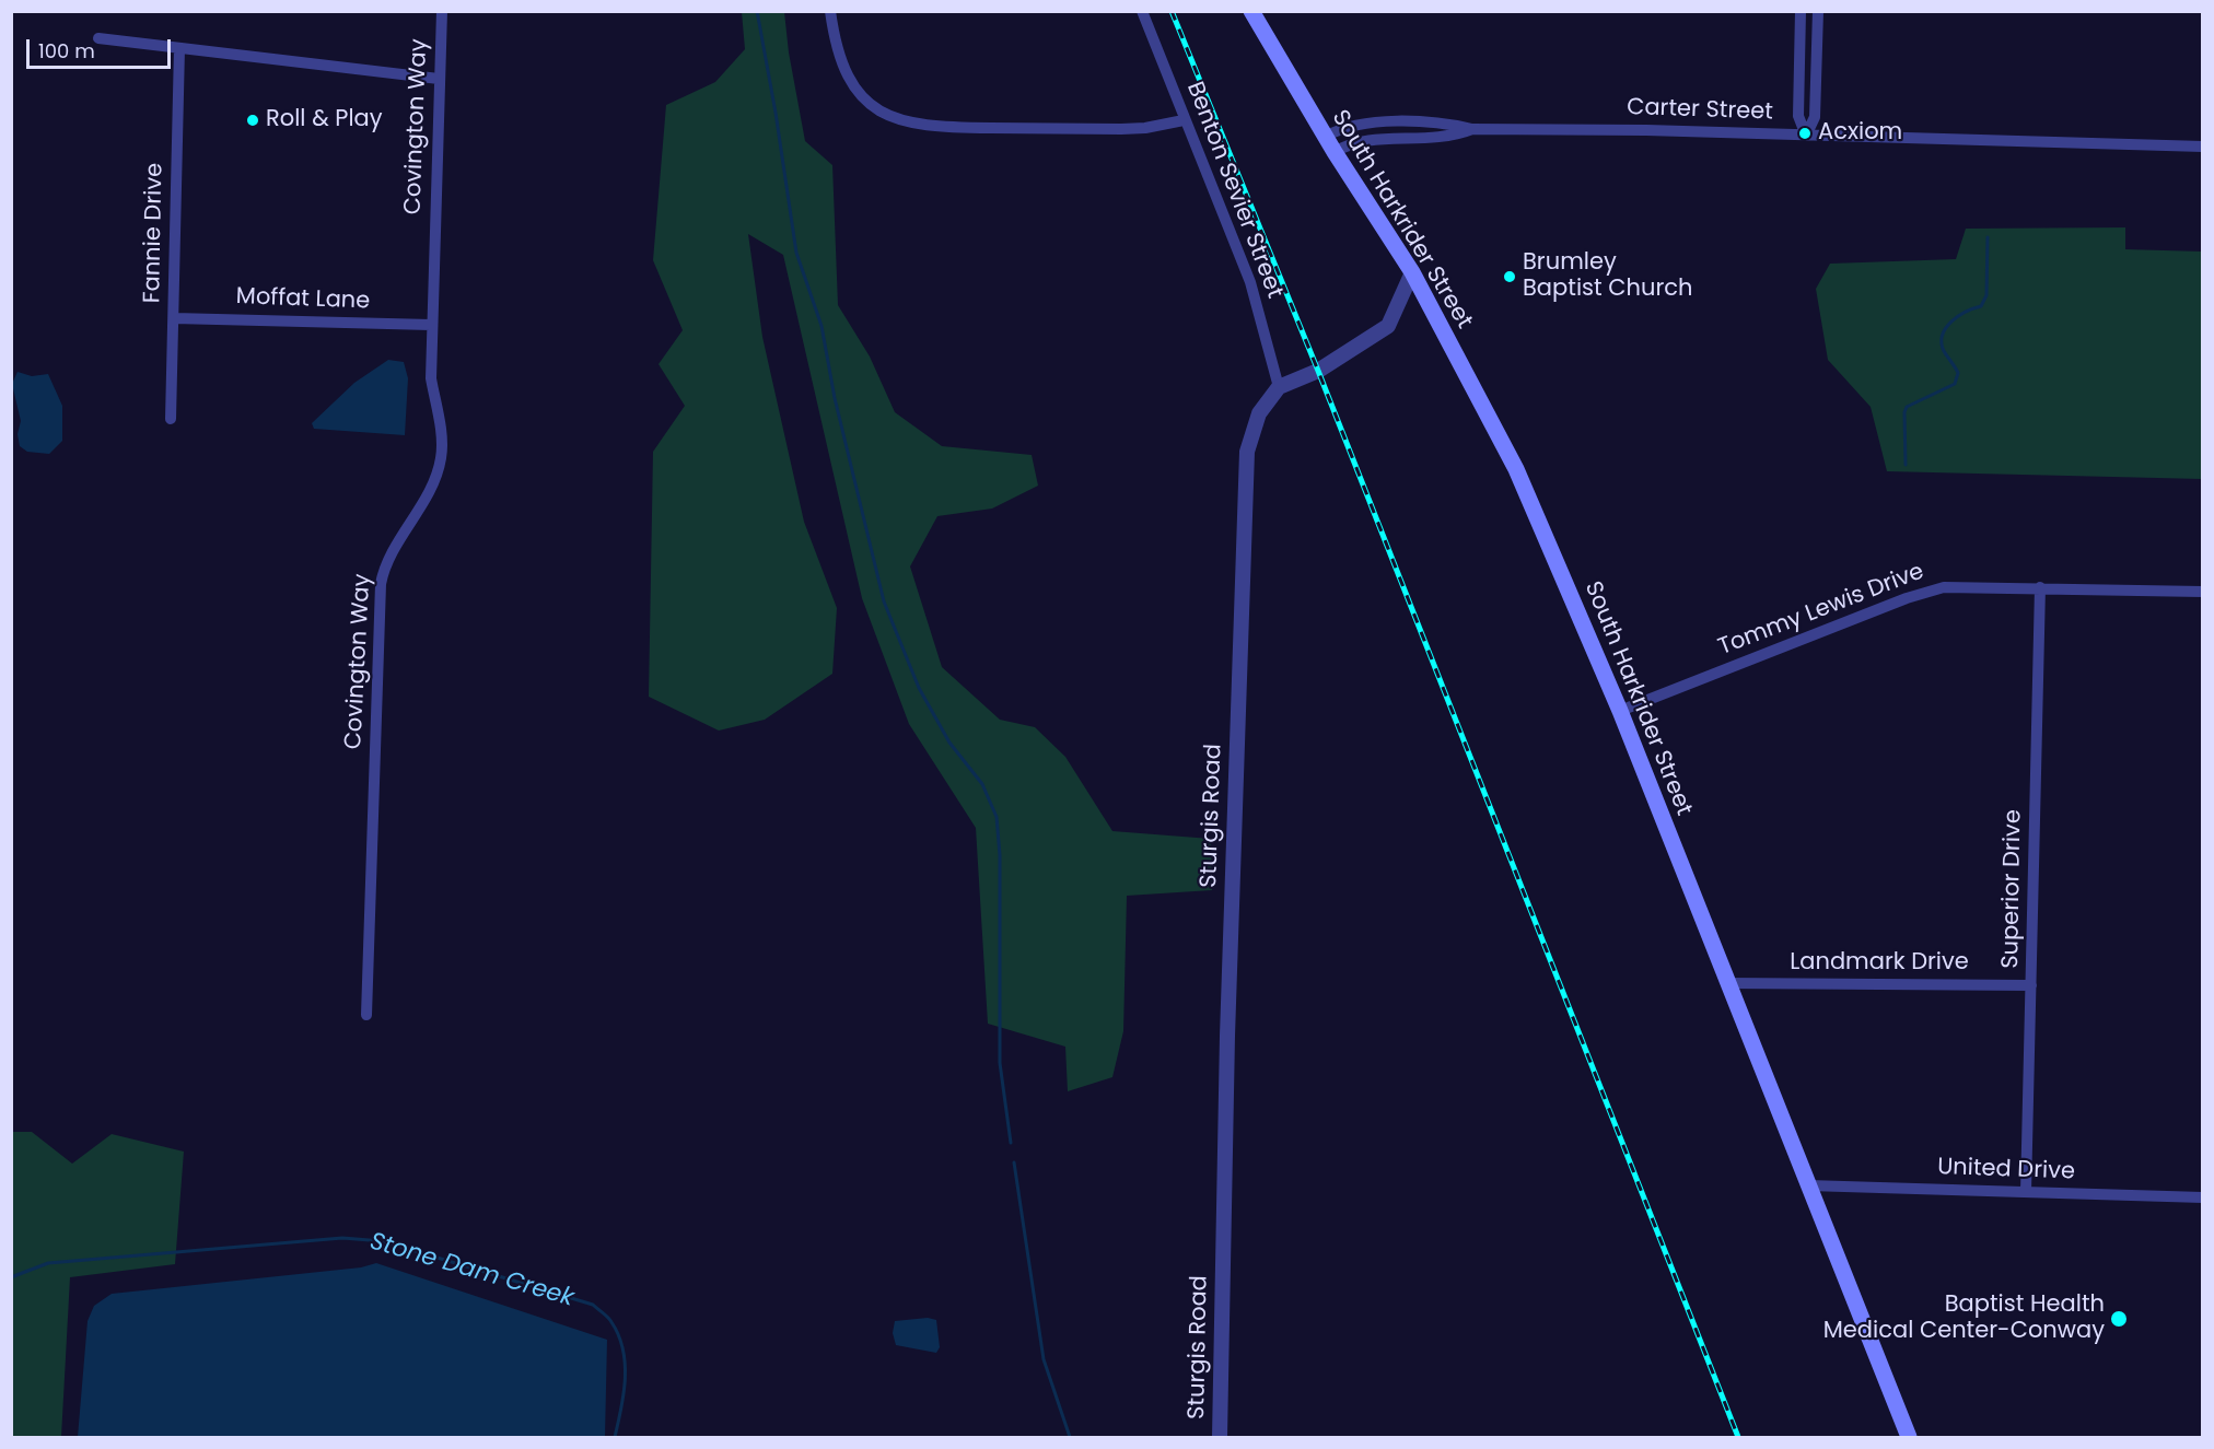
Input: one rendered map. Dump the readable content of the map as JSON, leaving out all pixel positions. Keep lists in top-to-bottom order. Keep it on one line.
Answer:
{"streets":{"main road":["South Harkrider Street"],"street":["Carter Street","Covington Way","Benton Sevier Street","Fannie Drive","Moffat Lane","Tommy Lewis Drive","Sturgis Road","Superior Drive","Landmark Drive","United Drive"]},"crossings":[["Carter Street","South Harkrider Street"],["Covington Way","Moffat Lane"],["Benton Sevier Street","Sturgis Road"],["South Harkrider Street","Tommy Lewis Drive"],["South Harkrider Street","Sturgis Road"],["South Harkrider Street","Landmark Drive"],["South Harkrider Street","United Drive"],["Fannie Drive","Moffat Lane"],["Tommy Lewis Drive","Superior Drive"],["Superior Drive","Landmark Drive"],["Superior Drive","United Drive"]],"water":["Stone Dam Creek"],"places":["Roll & Play","Acxiom","Brumley Baptist Church","Baptist Health Medical Center-Conway"],"scale_bar":"100 m"}
